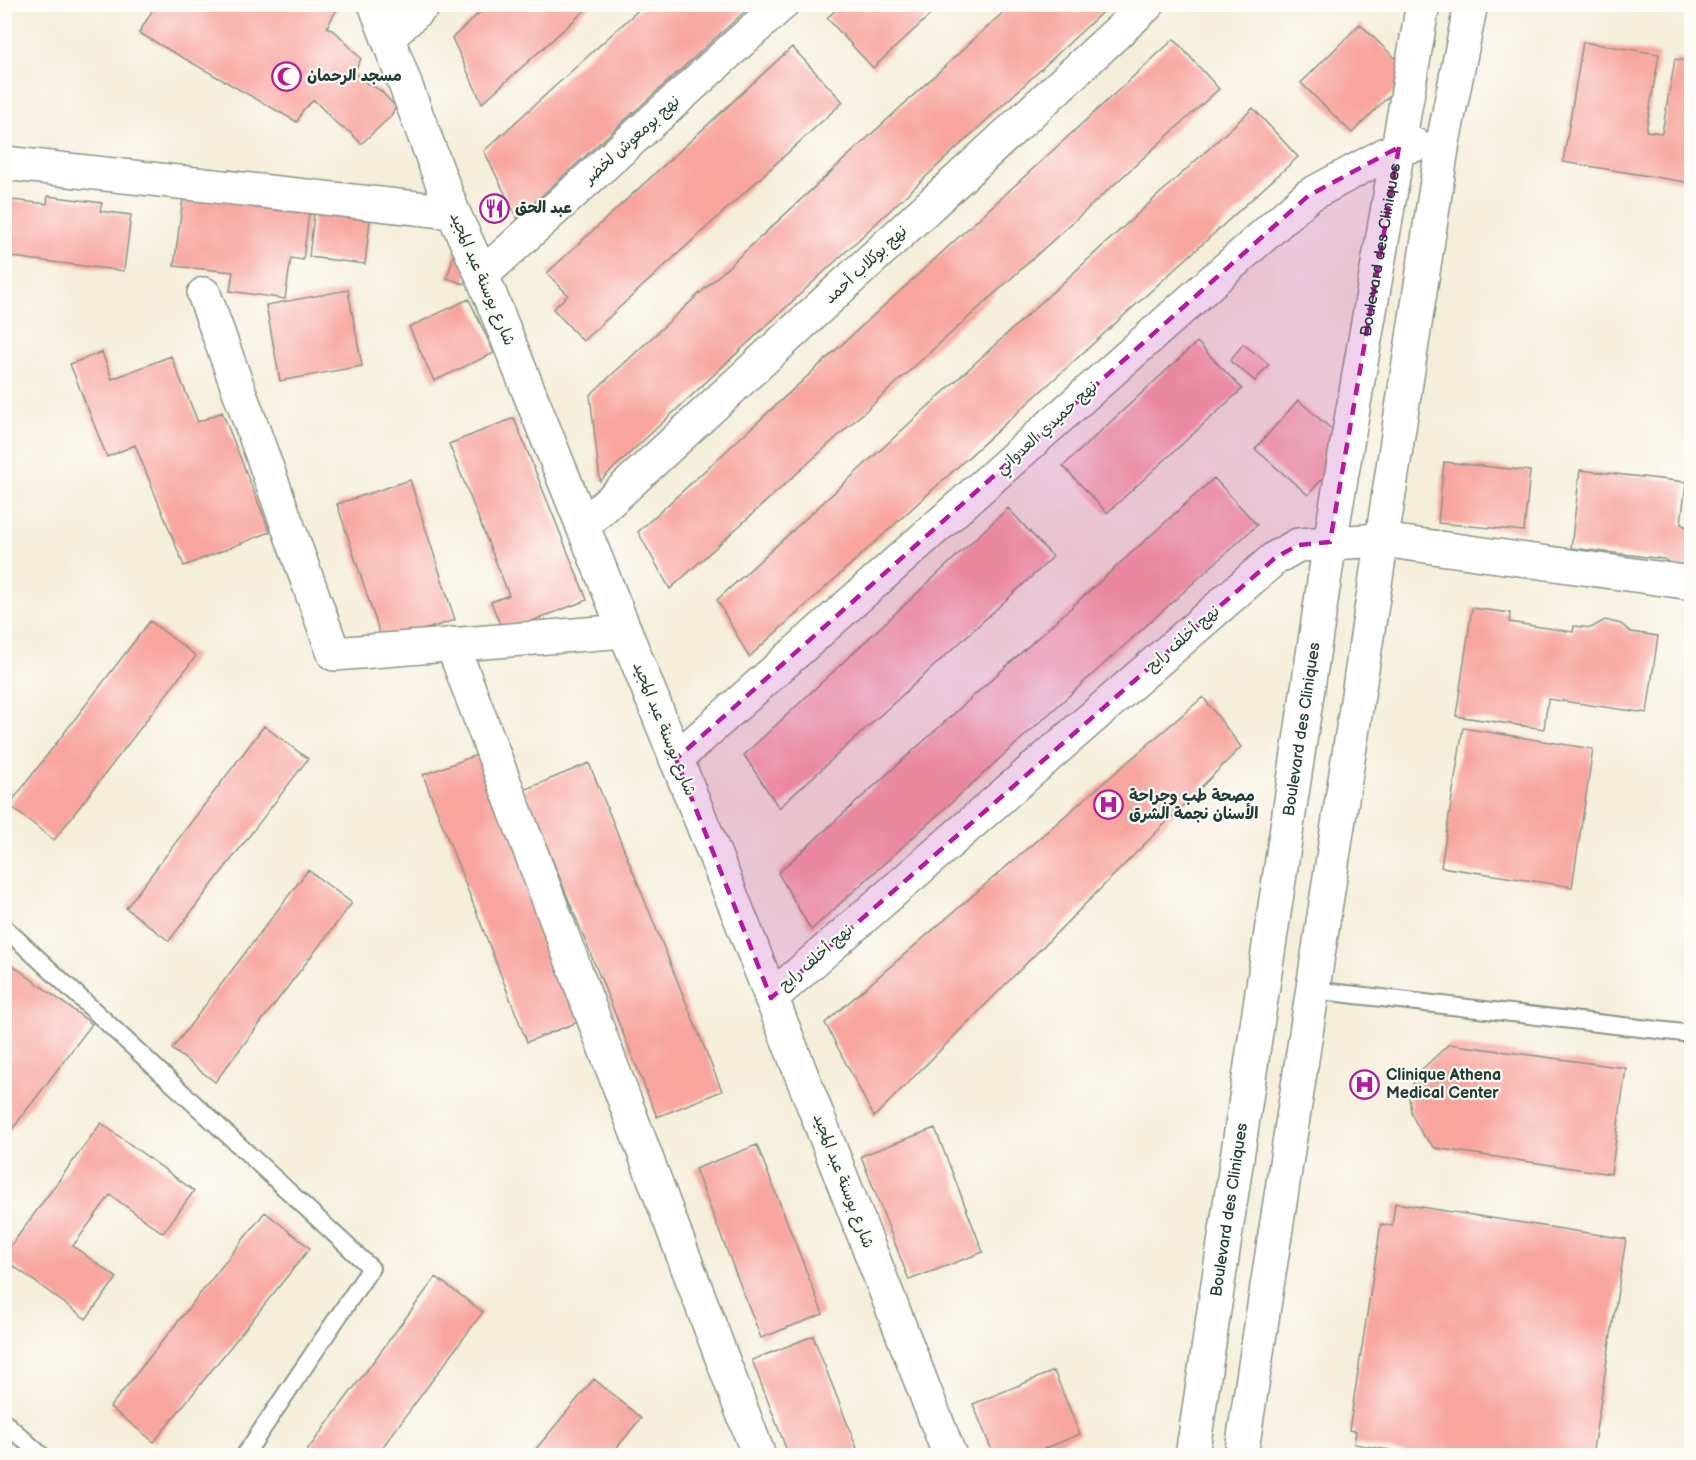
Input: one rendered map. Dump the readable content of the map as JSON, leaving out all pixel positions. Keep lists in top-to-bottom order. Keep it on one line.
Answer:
{"streets":{"street":["نهج بومعوش لخضر","Boulevard des Cliniques","نهج بوكلاب أحمد","شارع بوسنة عبد المجيد","نهج حميدي العدواني","نهج أخلف رابح"]},"crossings":[["نهج بومعوش لخضر","شارع بوسنة عبد المجيد"],["Boulevard des Cliniques","نهج حميدي العدواني"],["Boulevard des Cliniques","نهج أخلف رابح"],["نهج بوكلاب أحمد","شارع بوسنة عبد المجيد"],["شارع بوسنة عبد المجيد","نهج حميدي العدواني"],["شارع بوسنة عبد المجيد","نهج أخلف رابح"]],"places":{"mosque":["مسجد الرحمان"],"restaurant":["عبد الحق"],"hospital":["مصحة طب وجراحة الأسنان نجمة الشرق","Clinique Athena Medical Center"]}}
